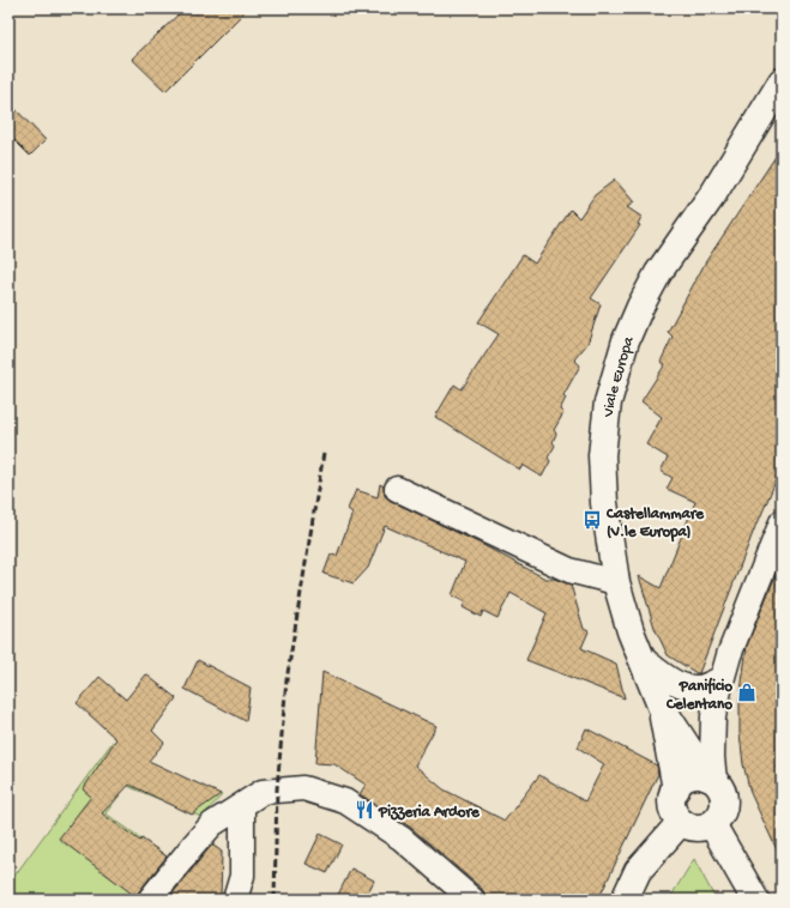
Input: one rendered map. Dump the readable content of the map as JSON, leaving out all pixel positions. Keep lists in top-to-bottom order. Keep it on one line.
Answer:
{"streets":{"main road":["Viale Europa"]},"places":{"bus stop":["Castellammare (V.le Europa)"],"shop":["Panificio Celentano"],"restaurant":["Pizzeria Ardore"]}}
